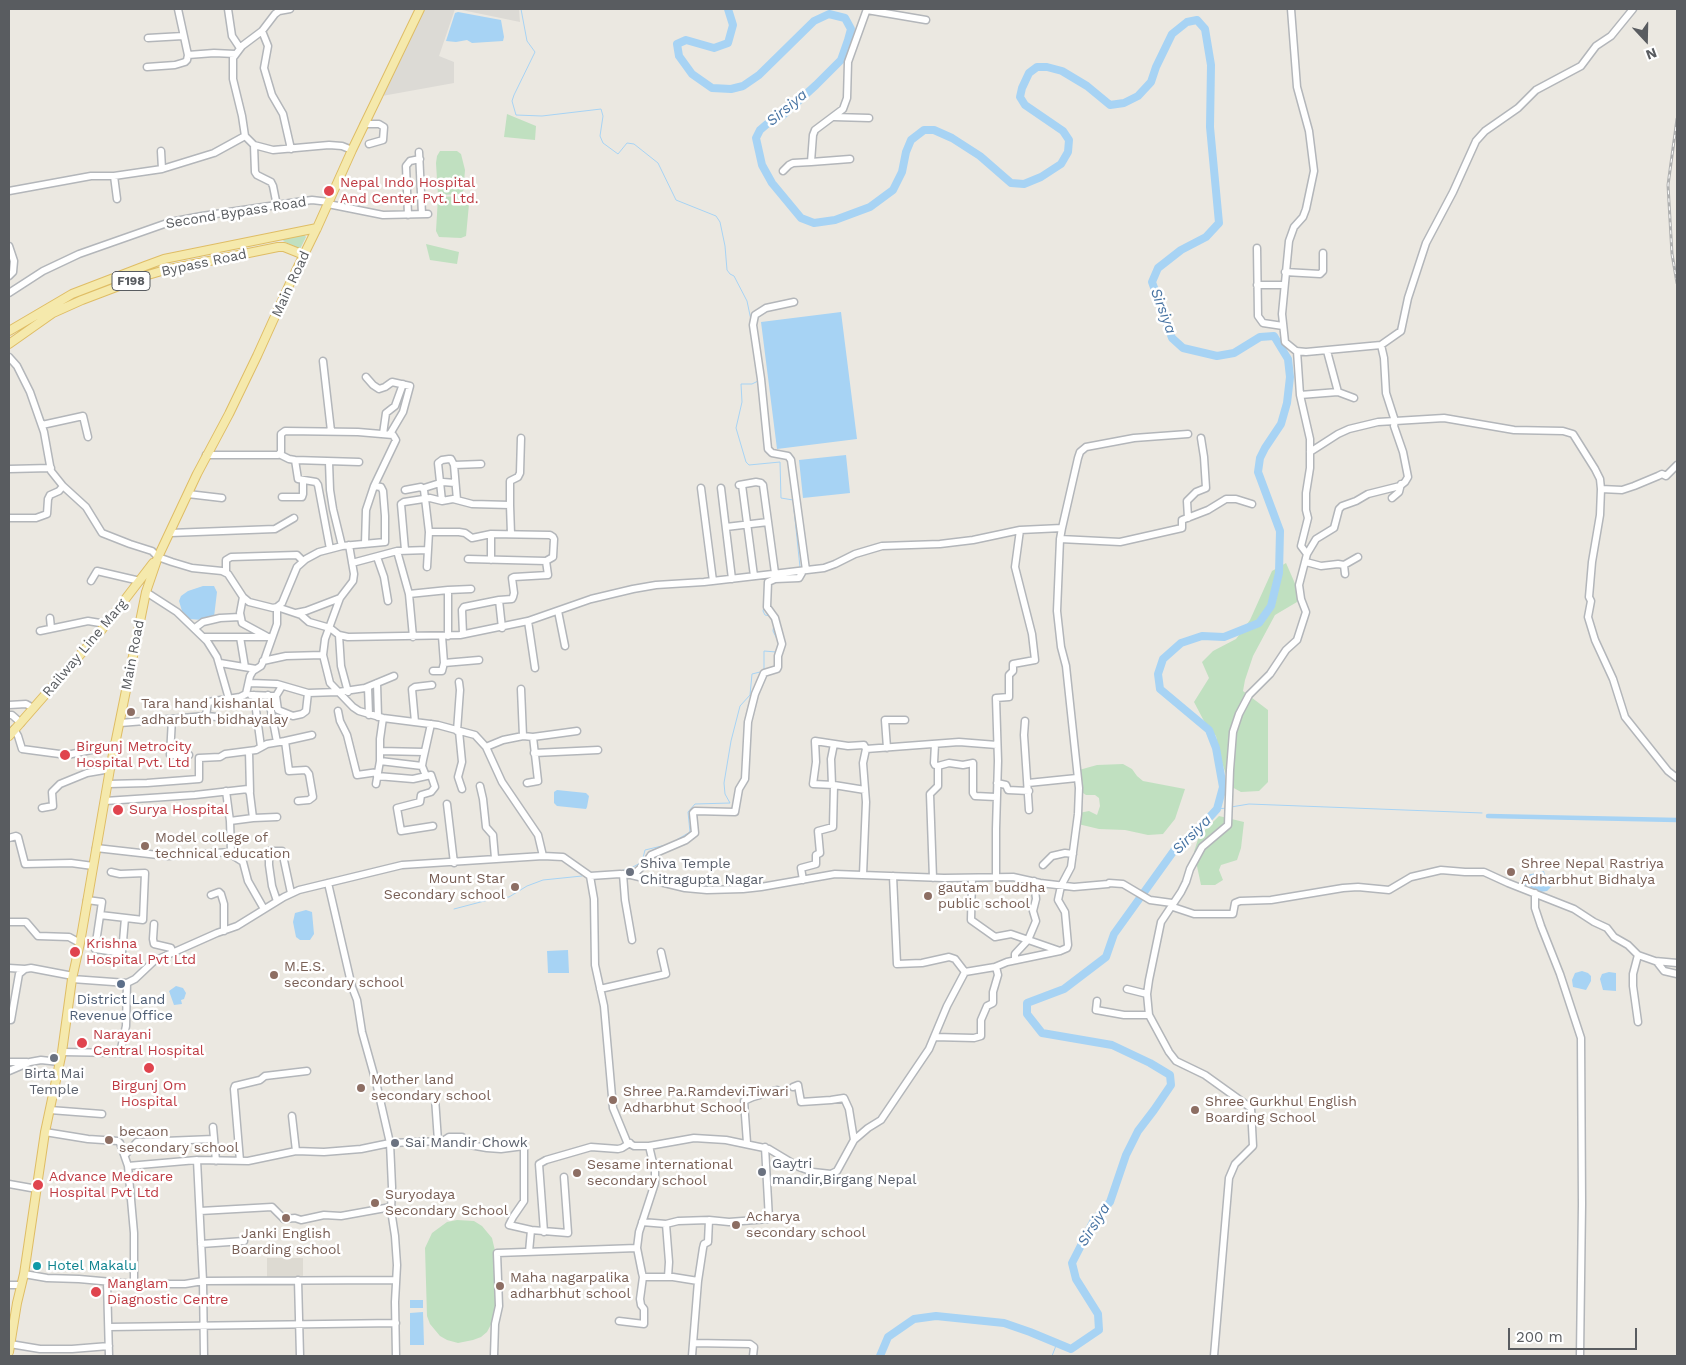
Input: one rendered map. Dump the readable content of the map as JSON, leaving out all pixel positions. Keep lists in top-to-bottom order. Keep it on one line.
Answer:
{"streets":{"main road":["Bypass Road","F198","Main Road","Railway Line Marg"],"street":["Second Bypass Road"]},"crossings":[["Second Bypass Road","Main Road"],["Bypass Road","F198"],["F198","Main Road"],["Main Road","Railway Line Marg"]],"water":["Sirsiya"],"places":["Nepal Indo Hospital And Center Pvt. Ltd.","Tara hand kishanlal adharbuth bidhayalay","Birgunj Metrocity Hospital Pvt. Ltd","Surya Hospital","Model college of technical education","Shiva Temple Chitragupta Nagar","Shree Nepal Rastriya Adharbhut Bidhalya","Mount Star Secondary school","gautam buddha public school","Krishna Hospital Pvt Ltd","M.E.S. secondary school","District Land Revenue Office","Narayani Central Hospital","Birta Mai Temple","Birgunj Om Hospital","Mother land secondary school","Shree Pa.Ramdevi.Tiwari Adharbhut School","Shree Gurkhul English Boarding School","becaon secondary school","Sai Mandir Chowk","Gaytri mandir,Birgang Nepal","Sesame international secondary school","Advance Medicare Hospital Pvt Ltd","Suryodaya Secondary School","Janki English Boarding school","Acharya secondary school","Hotel Makalu","Maha nagarpalika adharbhut school","Manglam Diagnostic Centre"],"scale_bar":"200 m","north":"bottom"}
